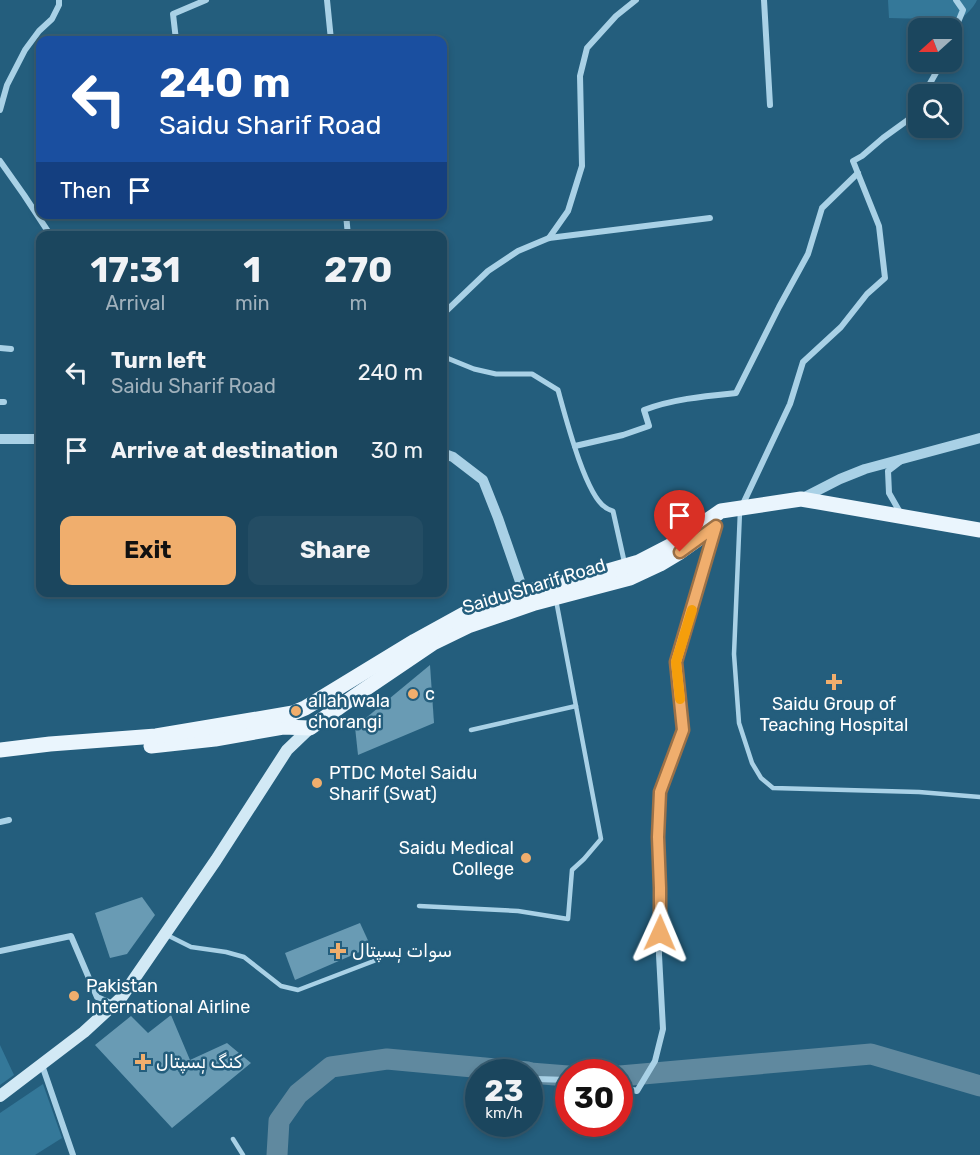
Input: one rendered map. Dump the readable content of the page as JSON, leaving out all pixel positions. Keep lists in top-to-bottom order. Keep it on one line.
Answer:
{"streets":{"main road":["Saidu Sharif Road"]},"places":{"health":["Saidu Group of Teaching Hospital","سوات ہسپتال","کنگ ہسپتال"],"other":["c","allah wala chorangi","PTDC Motel Saidu Sharif (Swat)","Saidu Medical College","Pakistan International Airline"]},"north":"left","page":{"turn":["240 m","Saidu Sharif Road"],"then":"Then","eta":["17:31","Arrival","1","min","270","m"],"list":[{"name":"Turn left","note":"Saidu Sharif Road","value":"240 m"},{"name":"Arrive at destination","value":"30 m"}],"buttons":["Exit","Share"],"speed":"23 km/h","limit":"30"}}
